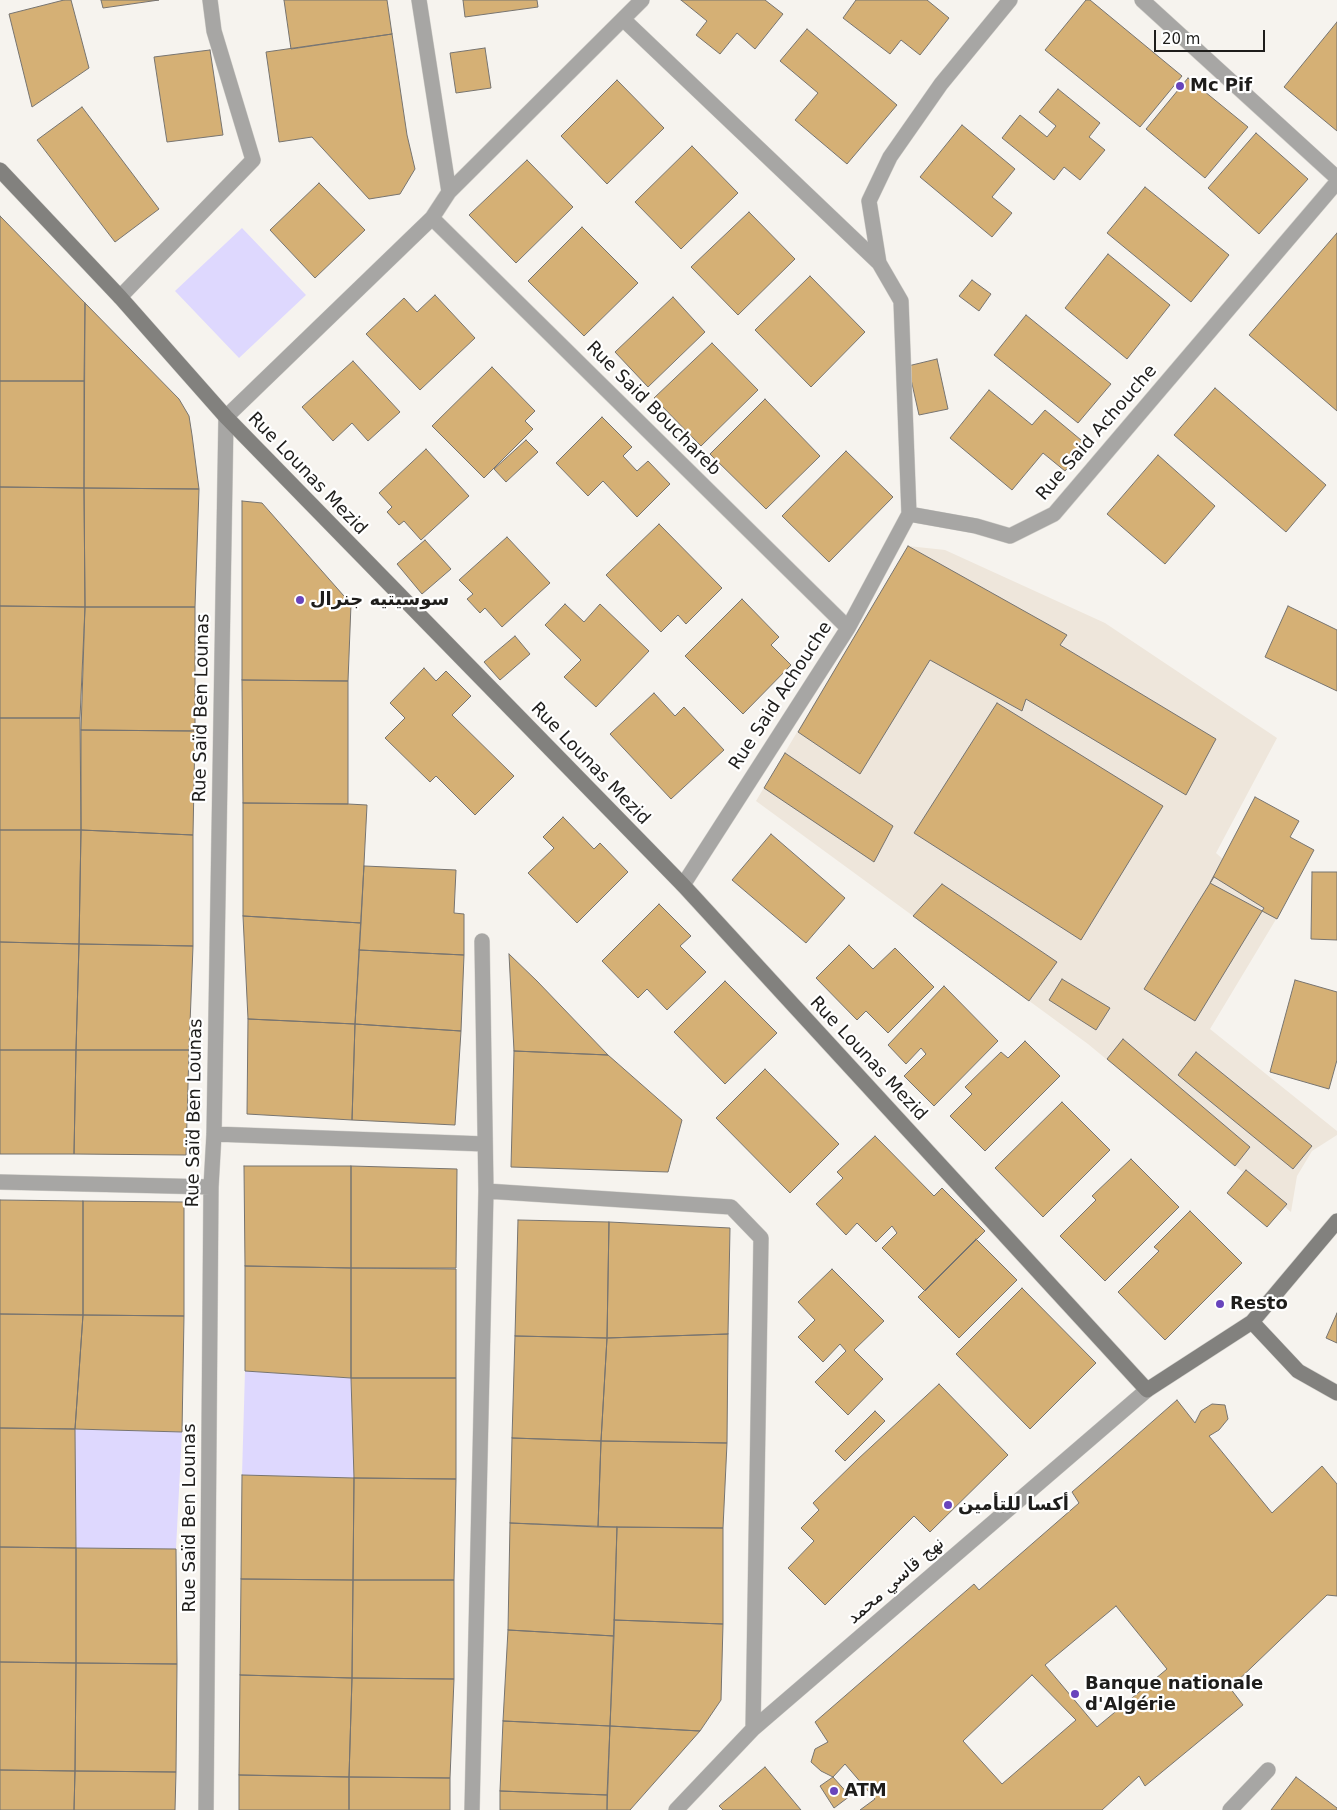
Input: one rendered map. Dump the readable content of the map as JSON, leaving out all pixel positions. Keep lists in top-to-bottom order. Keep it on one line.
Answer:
{"streets":{"street":["Rue Said Bouchareb","Rue Said Achouche","Rue Lounas Mezid","Rue Saïd Ben Lounas","نهج قاسي محمد"]},"crossings":[["Rue Said Bouchareb","Rue Said Achouche"],["Rue Said Achouche","Rue Lounas Mezid"],["Rue Lounas Mezid","Rue Saïd Ben Lounas"],["Rue Lounas Mezid","نهج قاسي محمد"]],"places":["Mc Pif","سوسيتيه جنرال","Resto","أكسا للتأمين","Banque nationale d'Algérie","ATM"],"scale_bar":"20 m"}
